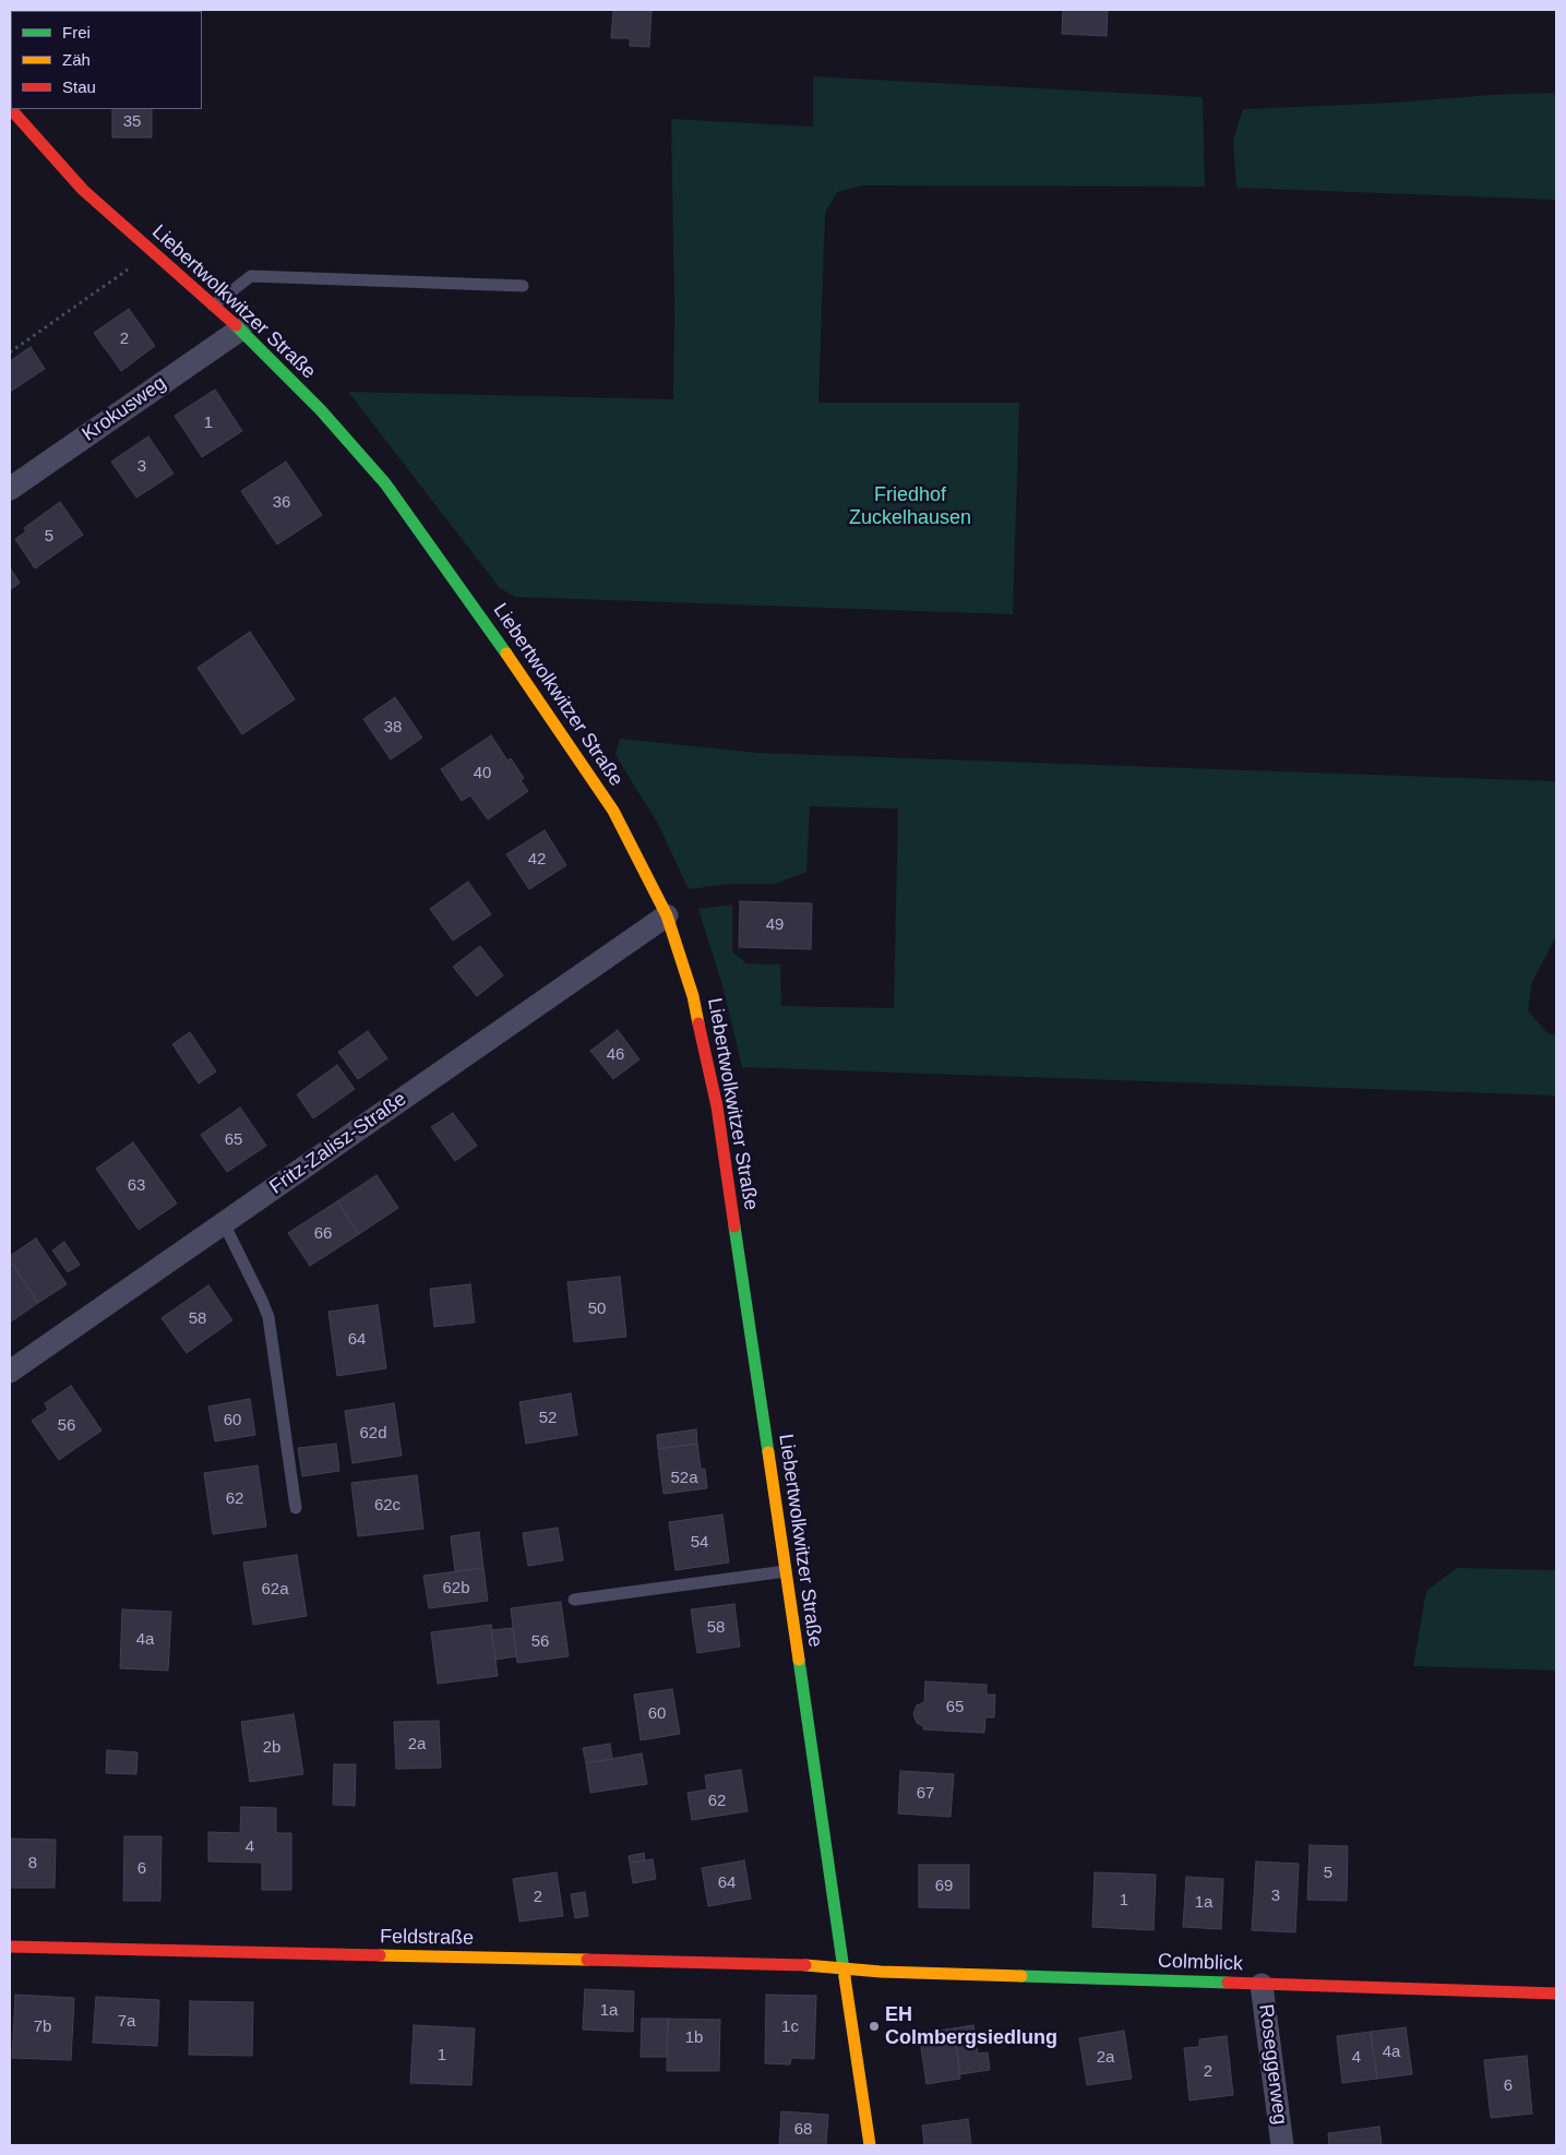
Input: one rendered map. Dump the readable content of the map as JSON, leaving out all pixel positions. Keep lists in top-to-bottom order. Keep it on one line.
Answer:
{"streets":{"street":["Liebertwolkwitzer Straße","Krokusweg","Fritz-Zalisz-Straße","Feldstraße","Colmblick","Roseggerweg"]},"crossings":[["Liebertwolkwitzer Straße","Krokusweg"],["Liebertwolkwitzer Straße","Fritz-Zalisz-Straße"],["Liebertwolkwitzer Straße","Feldstraße"],["Liebertwolkwitzer Straße","Colmblick"],["Feldstraße","Colmblick"],["Colmblick","Roseggerweg"]],"parks":["Friedhof Zuckelhausen"],"places":["EH Colmbergsiedlung"],"house_numbers":["35","2","1","3","36","5","38","40","42","49","46","65","63","66","50","58","64","52","60","56","62d","52a","62","62c","54","62b","62a","58","4a","56","65","60","2a","2b","67","62","4","8","6","5","64","69","3","2","1","1a","1a","7a","7b","1c","1b","4a","1","2a","4","2","6","68"],"legend":["Frei","Zäh","Stau"]}
